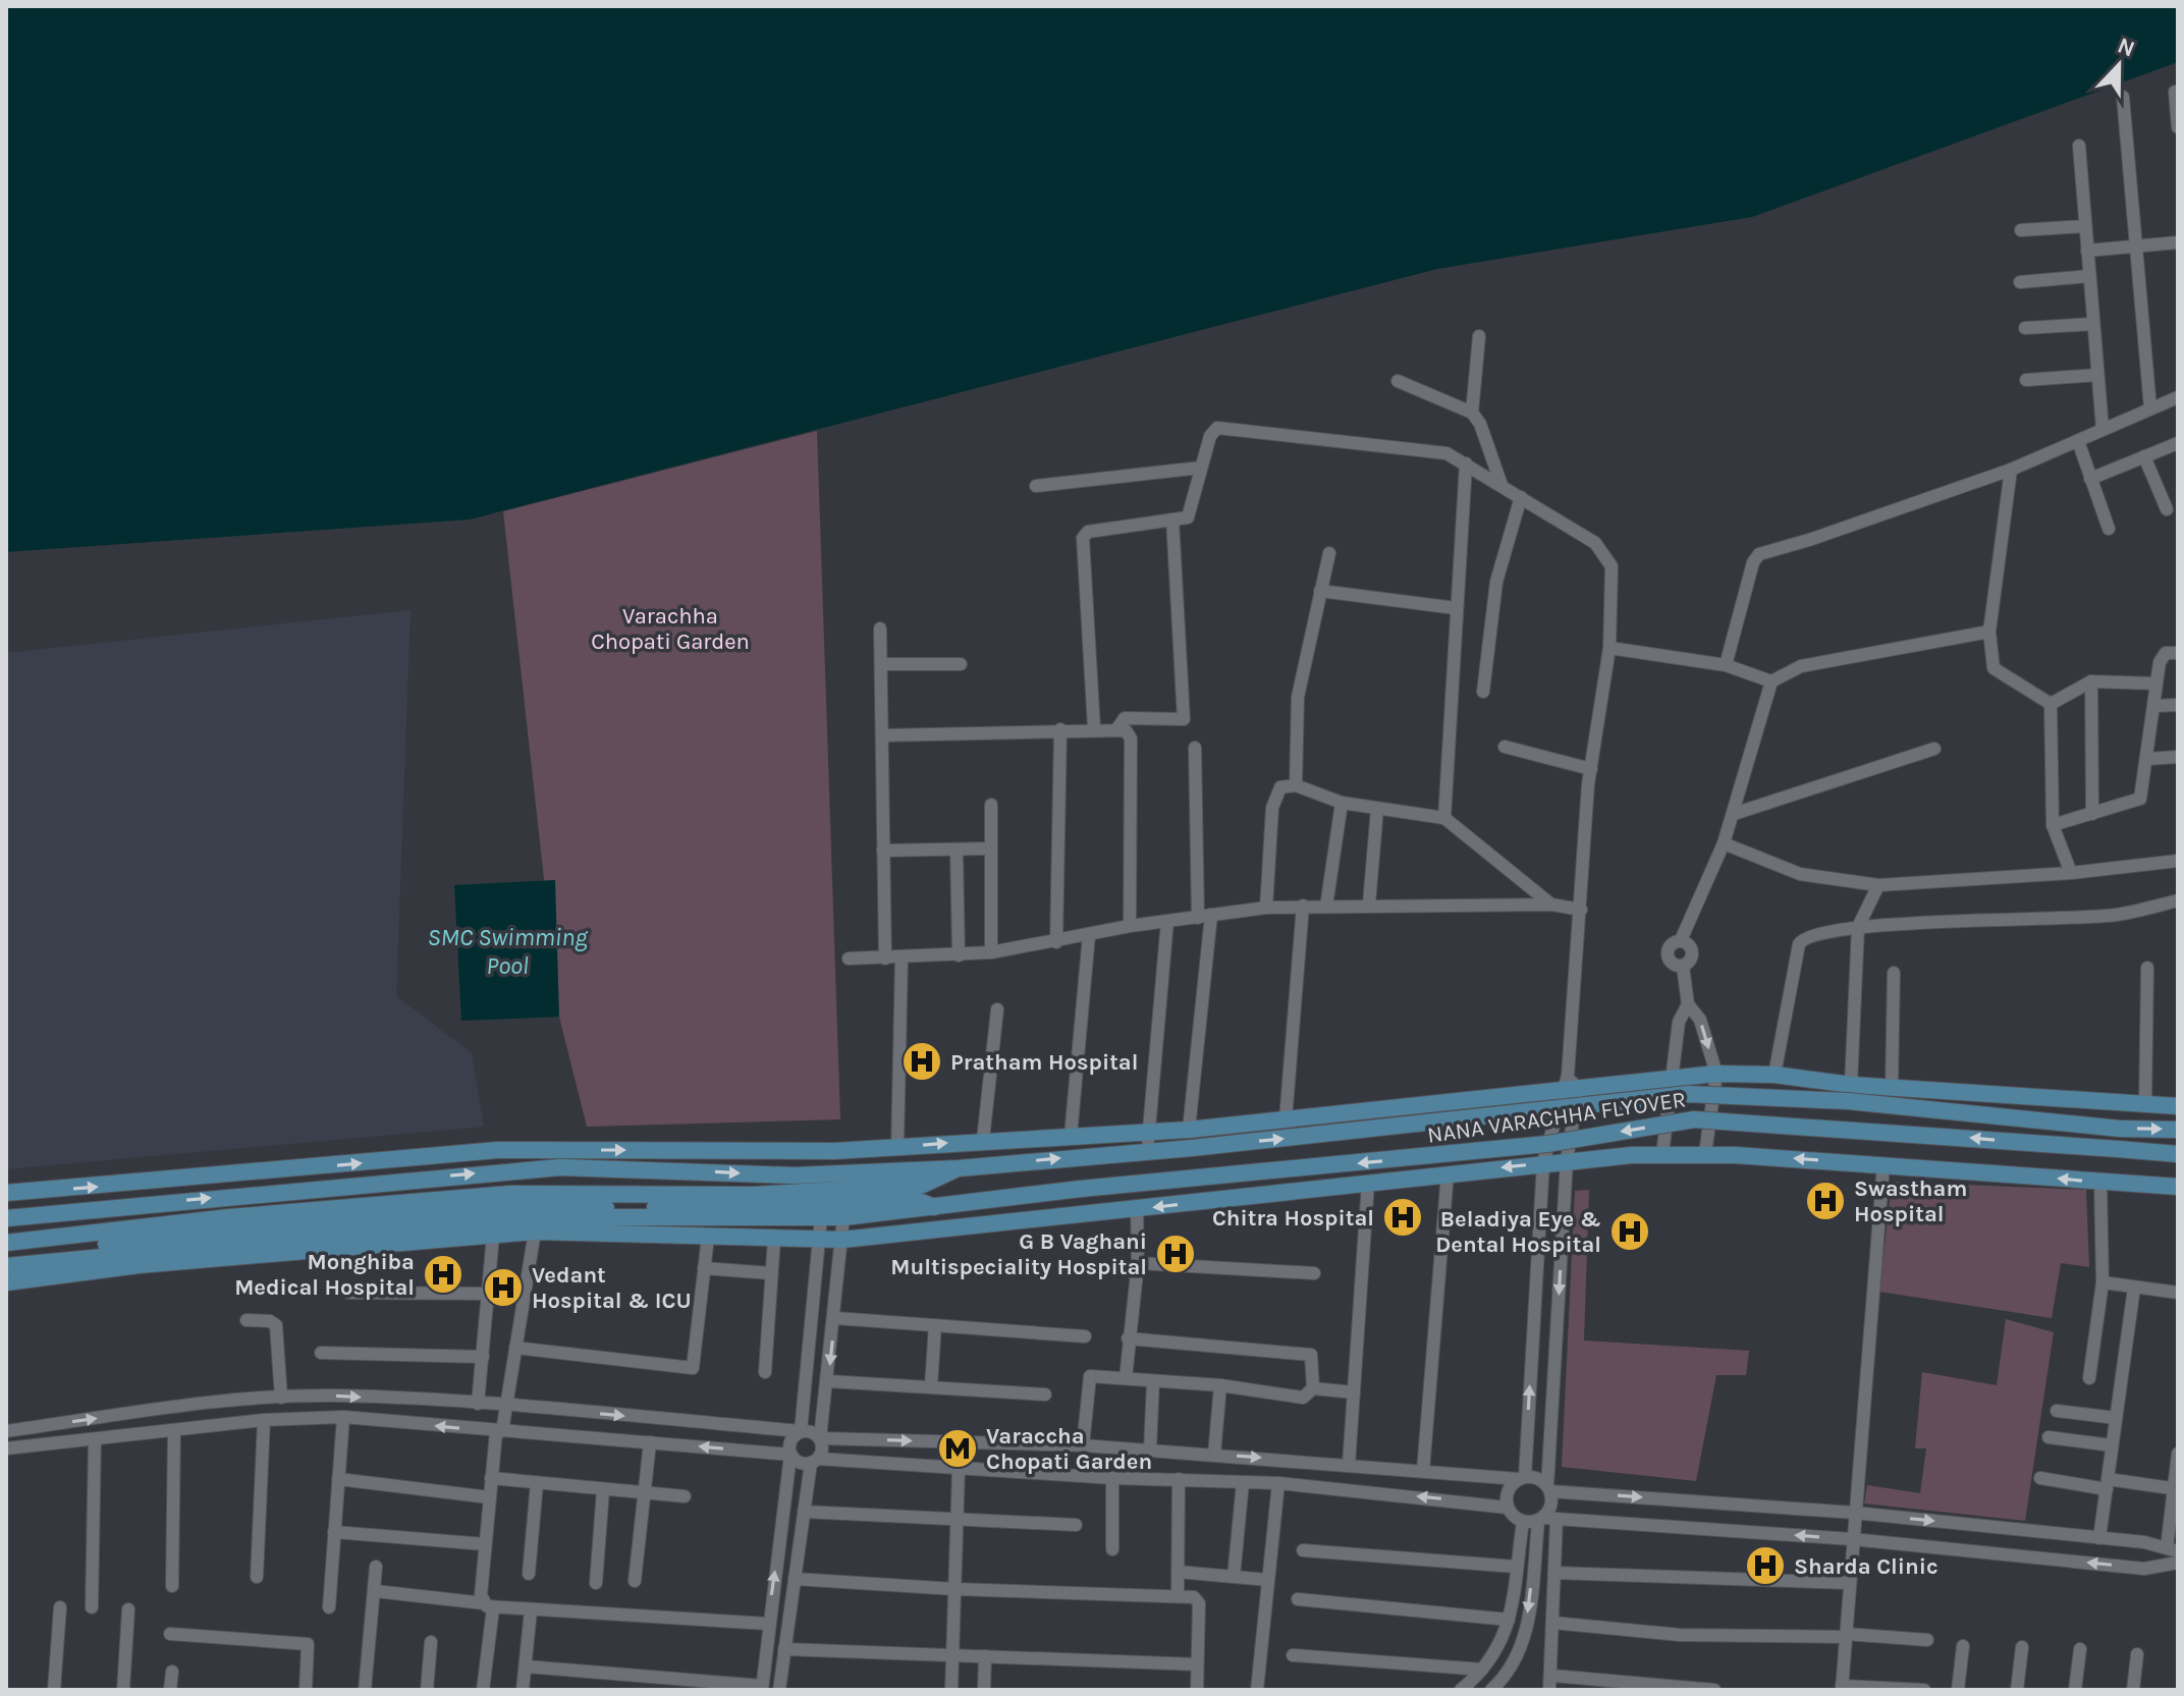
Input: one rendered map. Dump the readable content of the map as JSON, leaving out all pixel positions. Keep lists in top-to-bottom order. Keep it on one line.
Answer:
{"streets":{"main road":["NANA VARACHHA FLYOVER"]},"water":["SMC Swimming Pool"],"parks":["Varachha Chopati Garden"],"places":{"hospital":["Pratham Hospital","Swastham Hospital","Chitra Hospital","Beladiya Eye & Dental Hospital","G B Vaghani Multispeciality Hospital","Monghiba Medical Hospital","Vedant Hospital & ICU","Sharda Clinic"],"metro station":["Varaccha Chopati Garden"]},"north":"top"}
